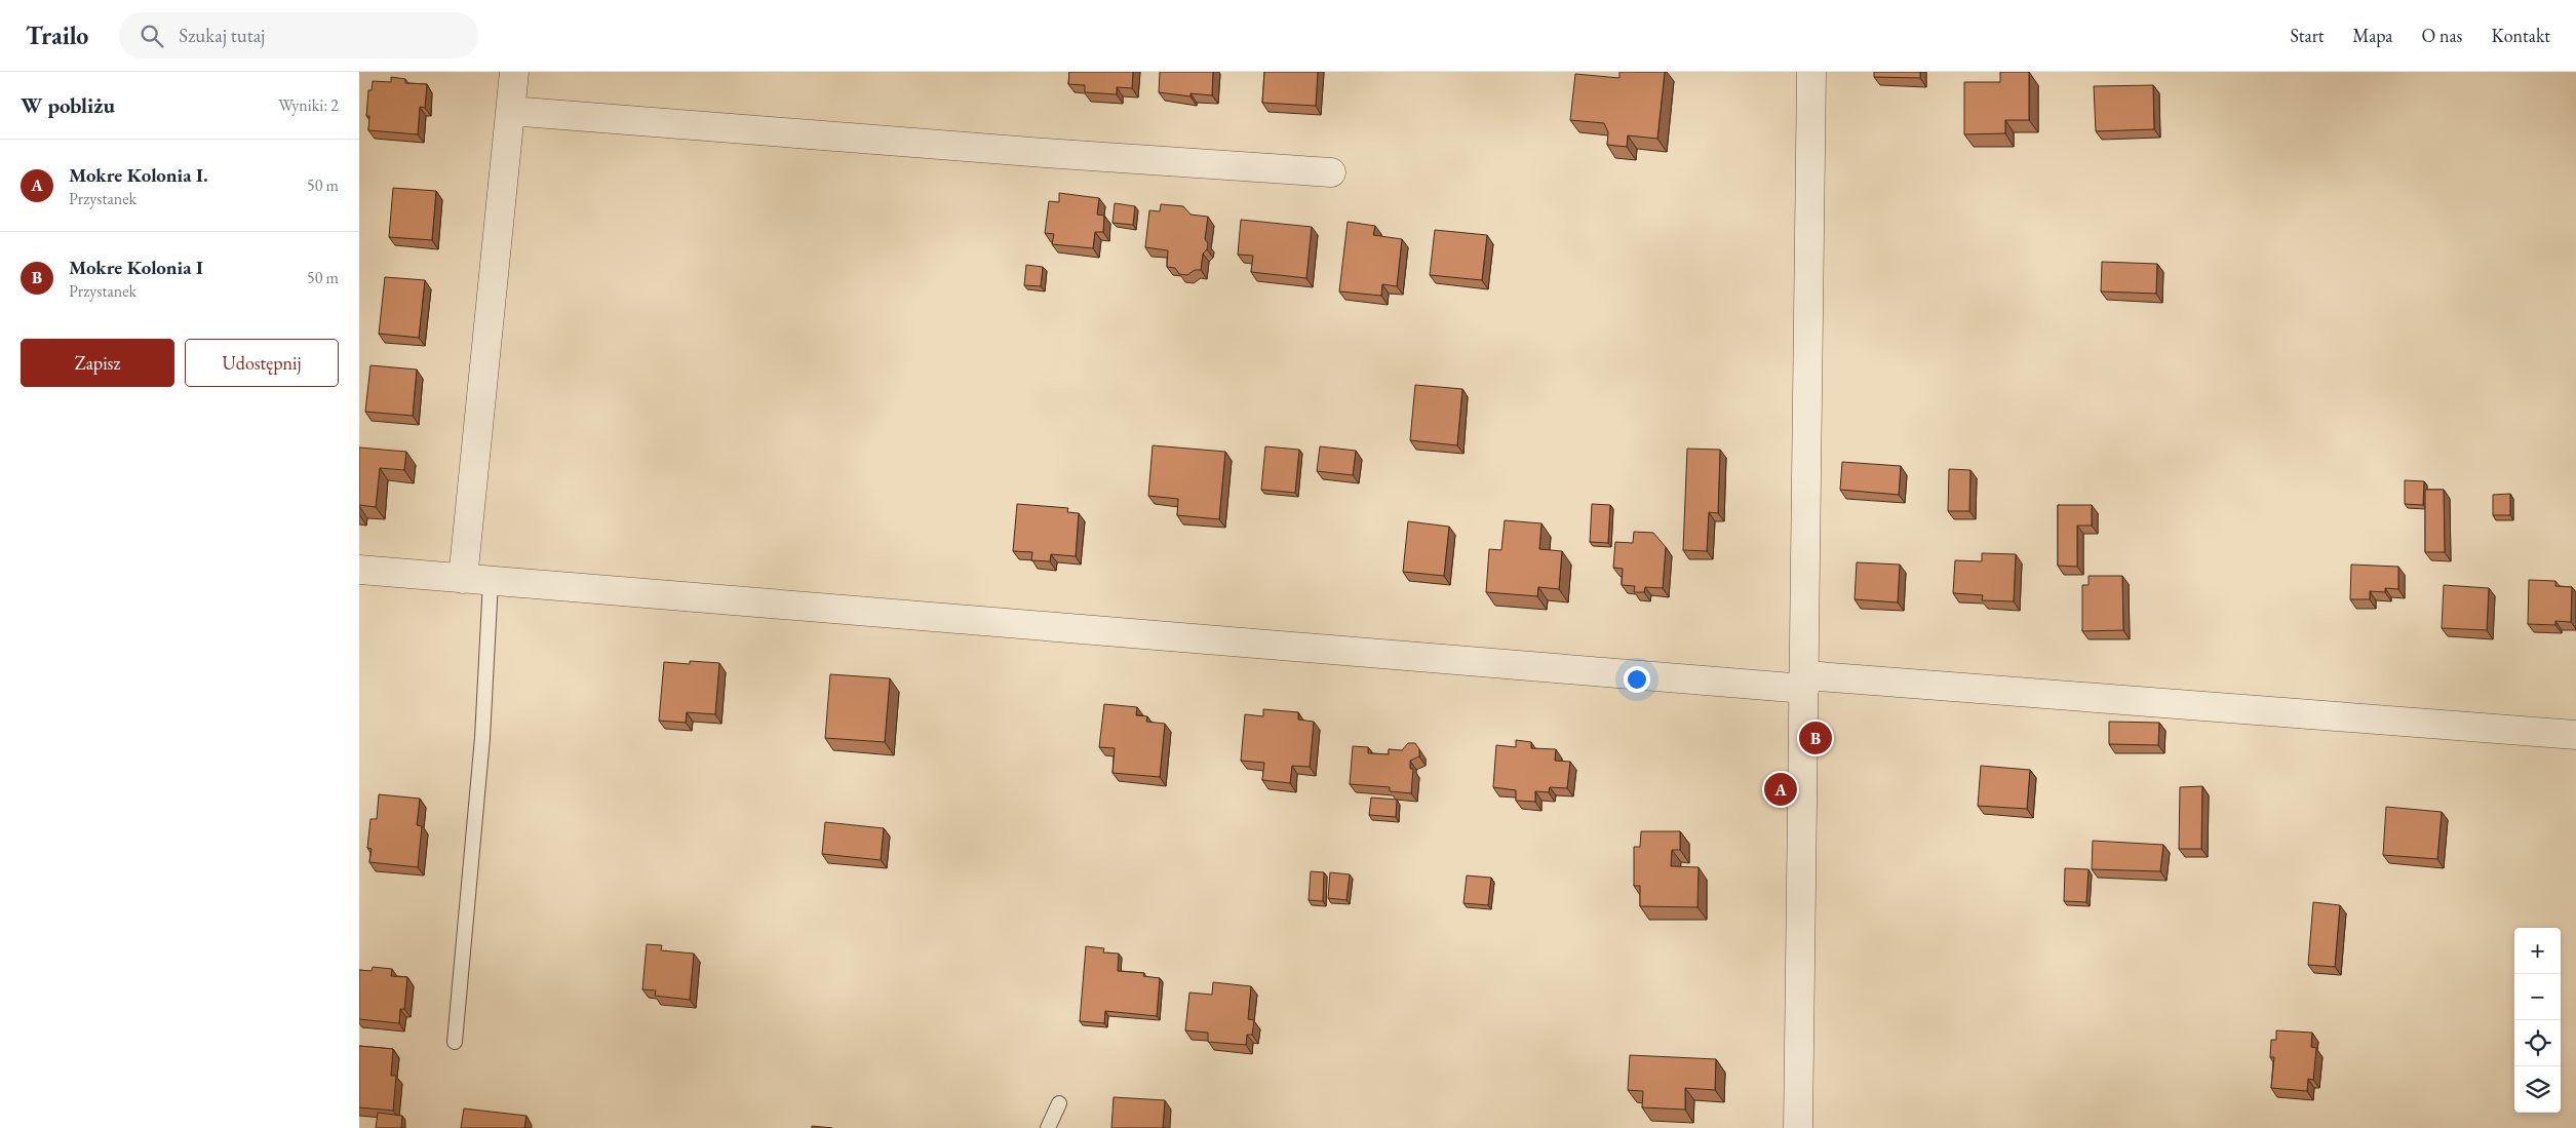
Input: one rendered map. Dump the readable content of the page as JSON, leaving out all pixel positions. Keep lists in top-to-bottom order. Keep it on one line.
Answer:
{"page":{"header":"Trailo","search":"Szukaj tutaj","nav":["Start","Mapa","O nas","Kontakt"],"heading":["W pobliżu","Wyniki: 2"],"list":[{"mark":"A","name":"Mokre Kolonia I.","note":"Przystanek","value":"50 m"},{"mark":"B","name":"Mokre Kolonia I","note":"Przystanek","value":"50 m"}],"buttons":["Zapisz","Udostępnij"],"pins":["B","A"],"map_buttons":["+","−"]}}
